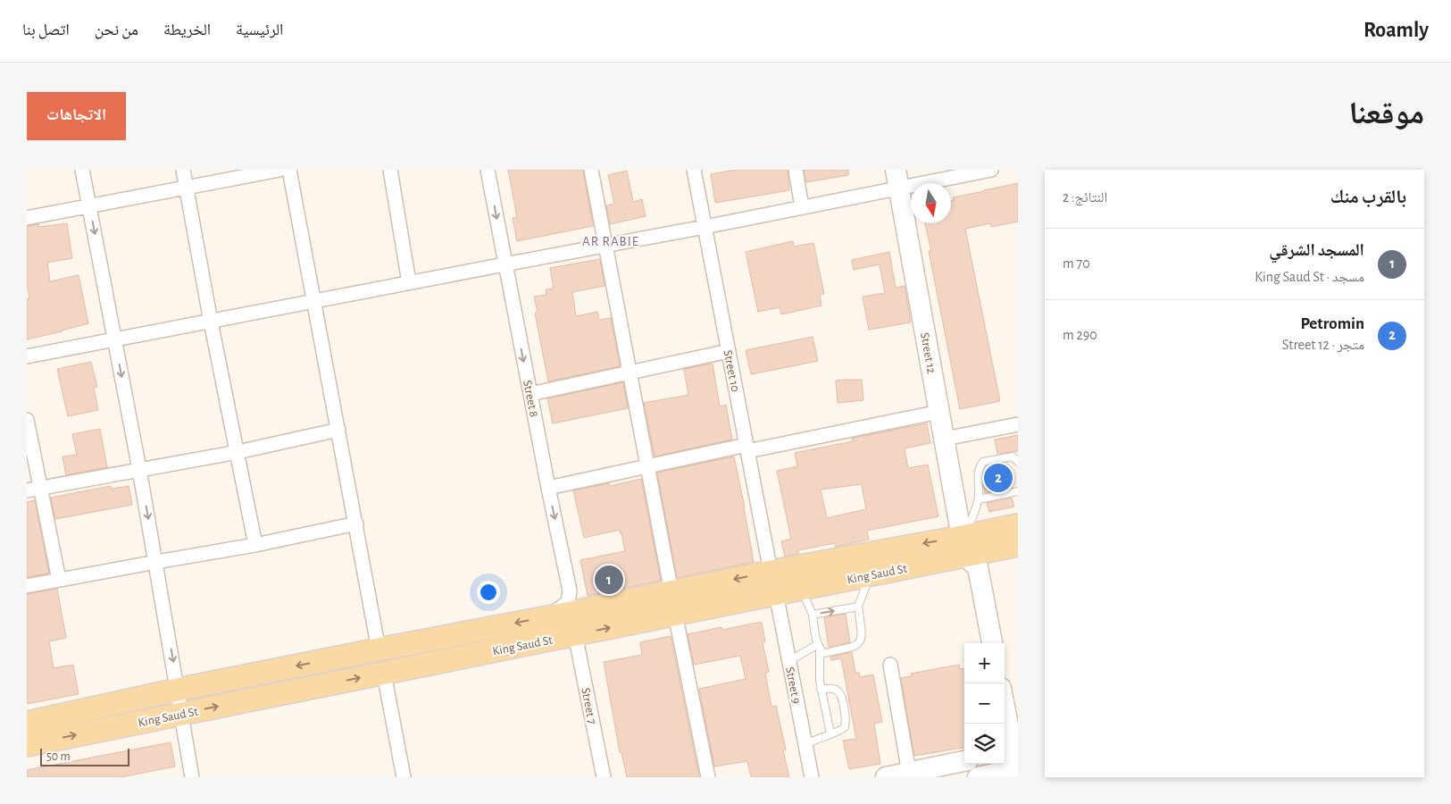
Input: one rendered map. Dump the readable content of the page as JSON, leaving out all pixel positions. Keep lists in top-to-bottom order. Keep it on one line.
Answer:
{"streets":{"main road":["King Saud St"],"street":["Street 12","Street 10","Street 8","Street 9","Street 7"]},"crossings":[["Street 12","King Saud St"],["Street 10","King Saud St"],["Street 8","King Saud St"],["King Saud St","Street 9"],["King Saud St","Street 7"]],"districts":["AR RABIE"],"scale_bar":"50 m","north":"bottom","page":{"header":"Roamly","nav":["الرئيسية","الخريطة","من نحن","اتصل بنا"],"title":"موقعنا","buttons":"الاتجاهات","heading":["بالقرب منك","النتائج: 2"],"list":[{"mark":"1","name":"المسجد الشرقي","note":"مسجد · King Saud St","value":"70 m"},{"mark":"2","name":"Petromin","note":"متجر · Street 12","value":"290 m"}],"pins":["2","1"],"map_buttons":["+","−"],"scale":"50 m"}}
